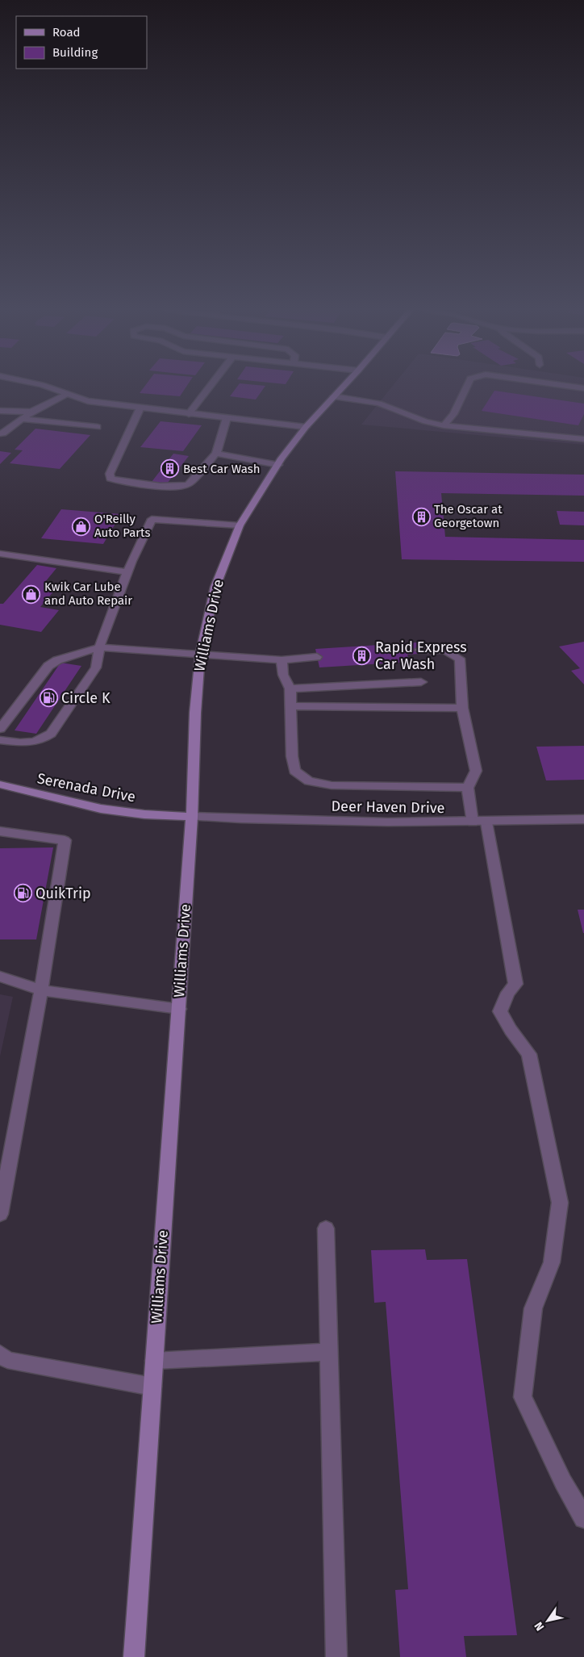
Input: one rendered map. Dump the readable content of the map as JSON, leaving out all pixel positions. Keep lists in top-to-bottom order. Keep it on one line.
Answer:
{"streets":{"main road":["Williams Drive","Serenada Drive"],"street":["Deer Haven Drive"]},"crossings":[["Williams Drive","Serenada Drive"],["Williams Drive","Deer Haven Drive"],["Serenada Drive","Deer Haven Drive"]],"places":{"building":["Best Car Wash","The Oscar at Georgetown","Rapid Express Car Wash"],"shop":["O'Reilly Auto Parts","Kwik Car Lube and Auto Repair"],"fuel station":["Circle K","QuikTrip"]},"legend":["Road","Building"],"north":"bottom left"}
